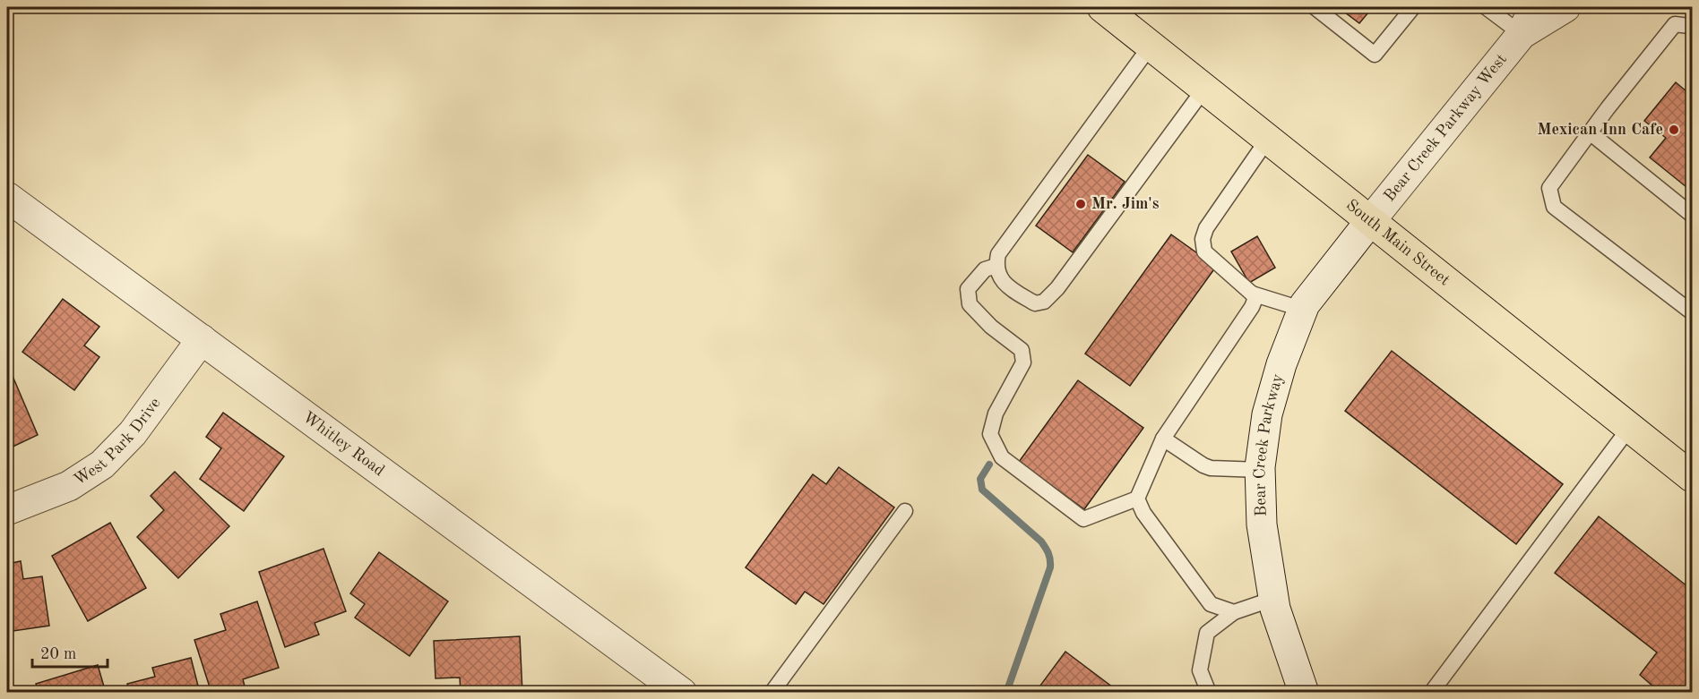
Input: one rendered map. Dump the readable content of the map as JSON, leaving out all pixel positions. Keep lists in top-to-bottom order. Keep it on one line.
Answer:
{"streets":{"main road":["South Main Street"],"street":["Bear Creek Parkway West","West Park Drive","Whitley Road","Bear Creek Parkway"]},"crossings":[["Bear Creek Parkway West","South Main Street"],["Bear Creek Parkway West","Bear Creek Parkway"],["South Main Street","Bear Creek Parkway"],["West Park Drive","Whitley Road"]],"places":["Mexican Inn Cafe","Mr. Jim's"],"scale_bar":"20 m"}
